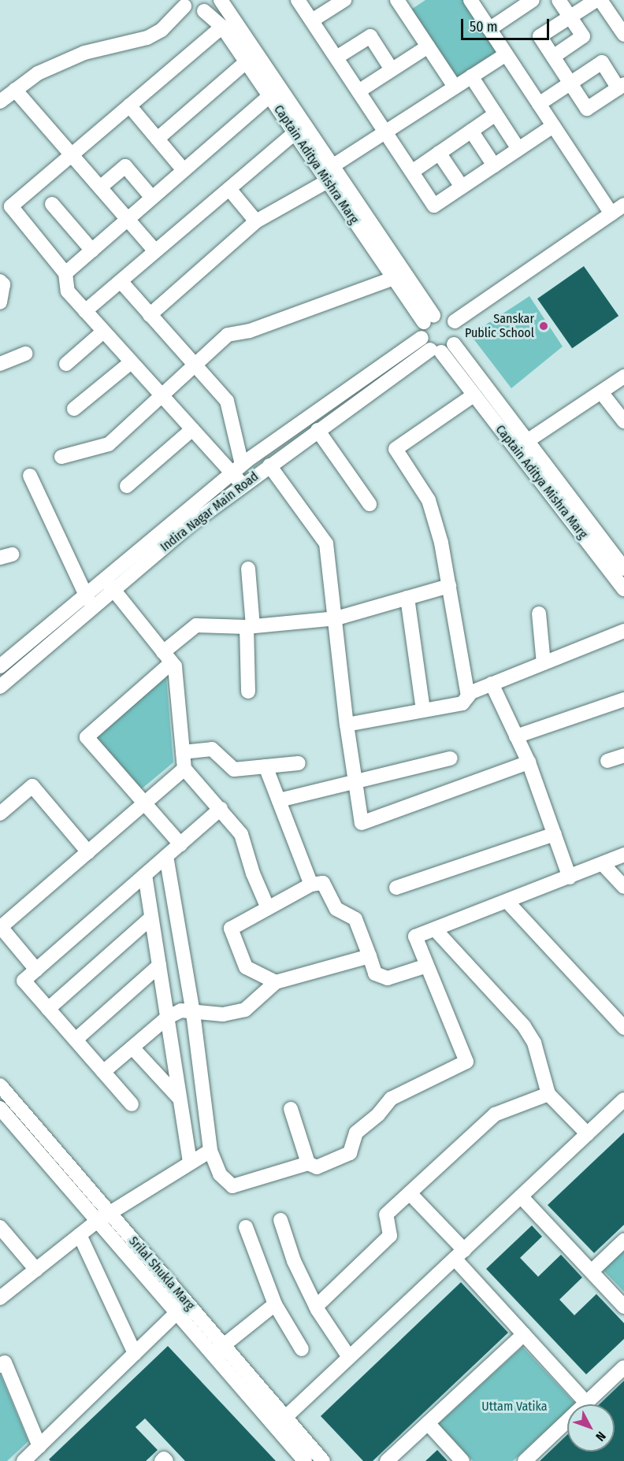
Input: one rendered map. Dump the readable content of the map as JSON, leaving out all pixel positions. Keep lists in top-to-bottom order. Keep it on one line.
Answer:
{"streets":{"street":["Captain Aditya Mishra Marg","Indira Nagar Main Road","Srilal Shukla Marg"]},"crossings":[["Captain Aditya Mishra Marg","Indira Nagar Main Road"]],"parks":["Uttam Vatika"],"places":["Sanskar Public School"],"scale_bar":"50 m","north":"bottom right"}
